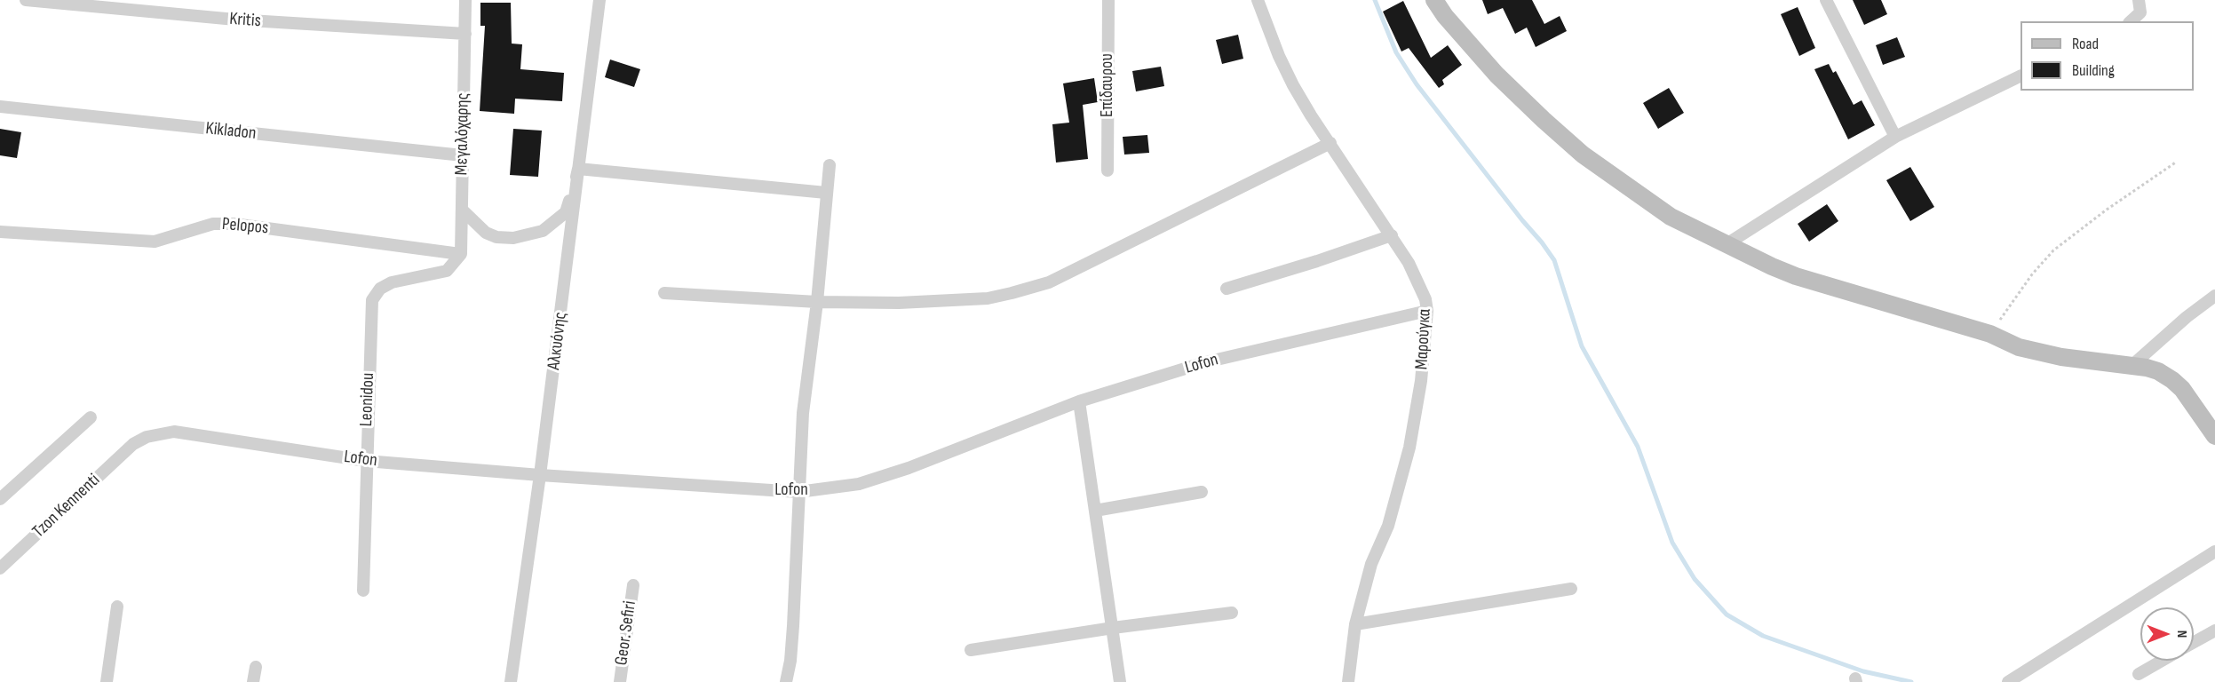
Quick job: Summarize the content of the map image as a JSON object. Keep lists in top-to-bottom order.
{
  "streets": {
    "street": [
      "Kritis",
      "Επίδαυρου",
      "Kikladon",
      "Μεγαλόχαρης",
      "Pelopos",
      "Μαρούγκα",
      "Αλκυόνης",
      "Lofon",
      "Leonidou",
      "Tzon Kennenti",
      "Geor. Sefiri"
    ]
  },
  "crossings": [
    ["Kritis", "Μεγαλόχαρης"],
    ["Kikladon", "Μεγαλόχαρης"],
    ["Μεγαλόχαρης", "Pelopos"],
    ["Μεγαλόχαρης", "Leonidou"],
    ["Pelopos", "Leonidou"],
    ["Μαρούγκα", "Lofon"],
    ["Αλκυόνης", "Lofon"],
    ["Lofon", "Leonidou"],
    ["Lofon", "Tzon Kennenti"]
  ],
  "legend": ["Road", "Building"],
  "north": "right"
}
